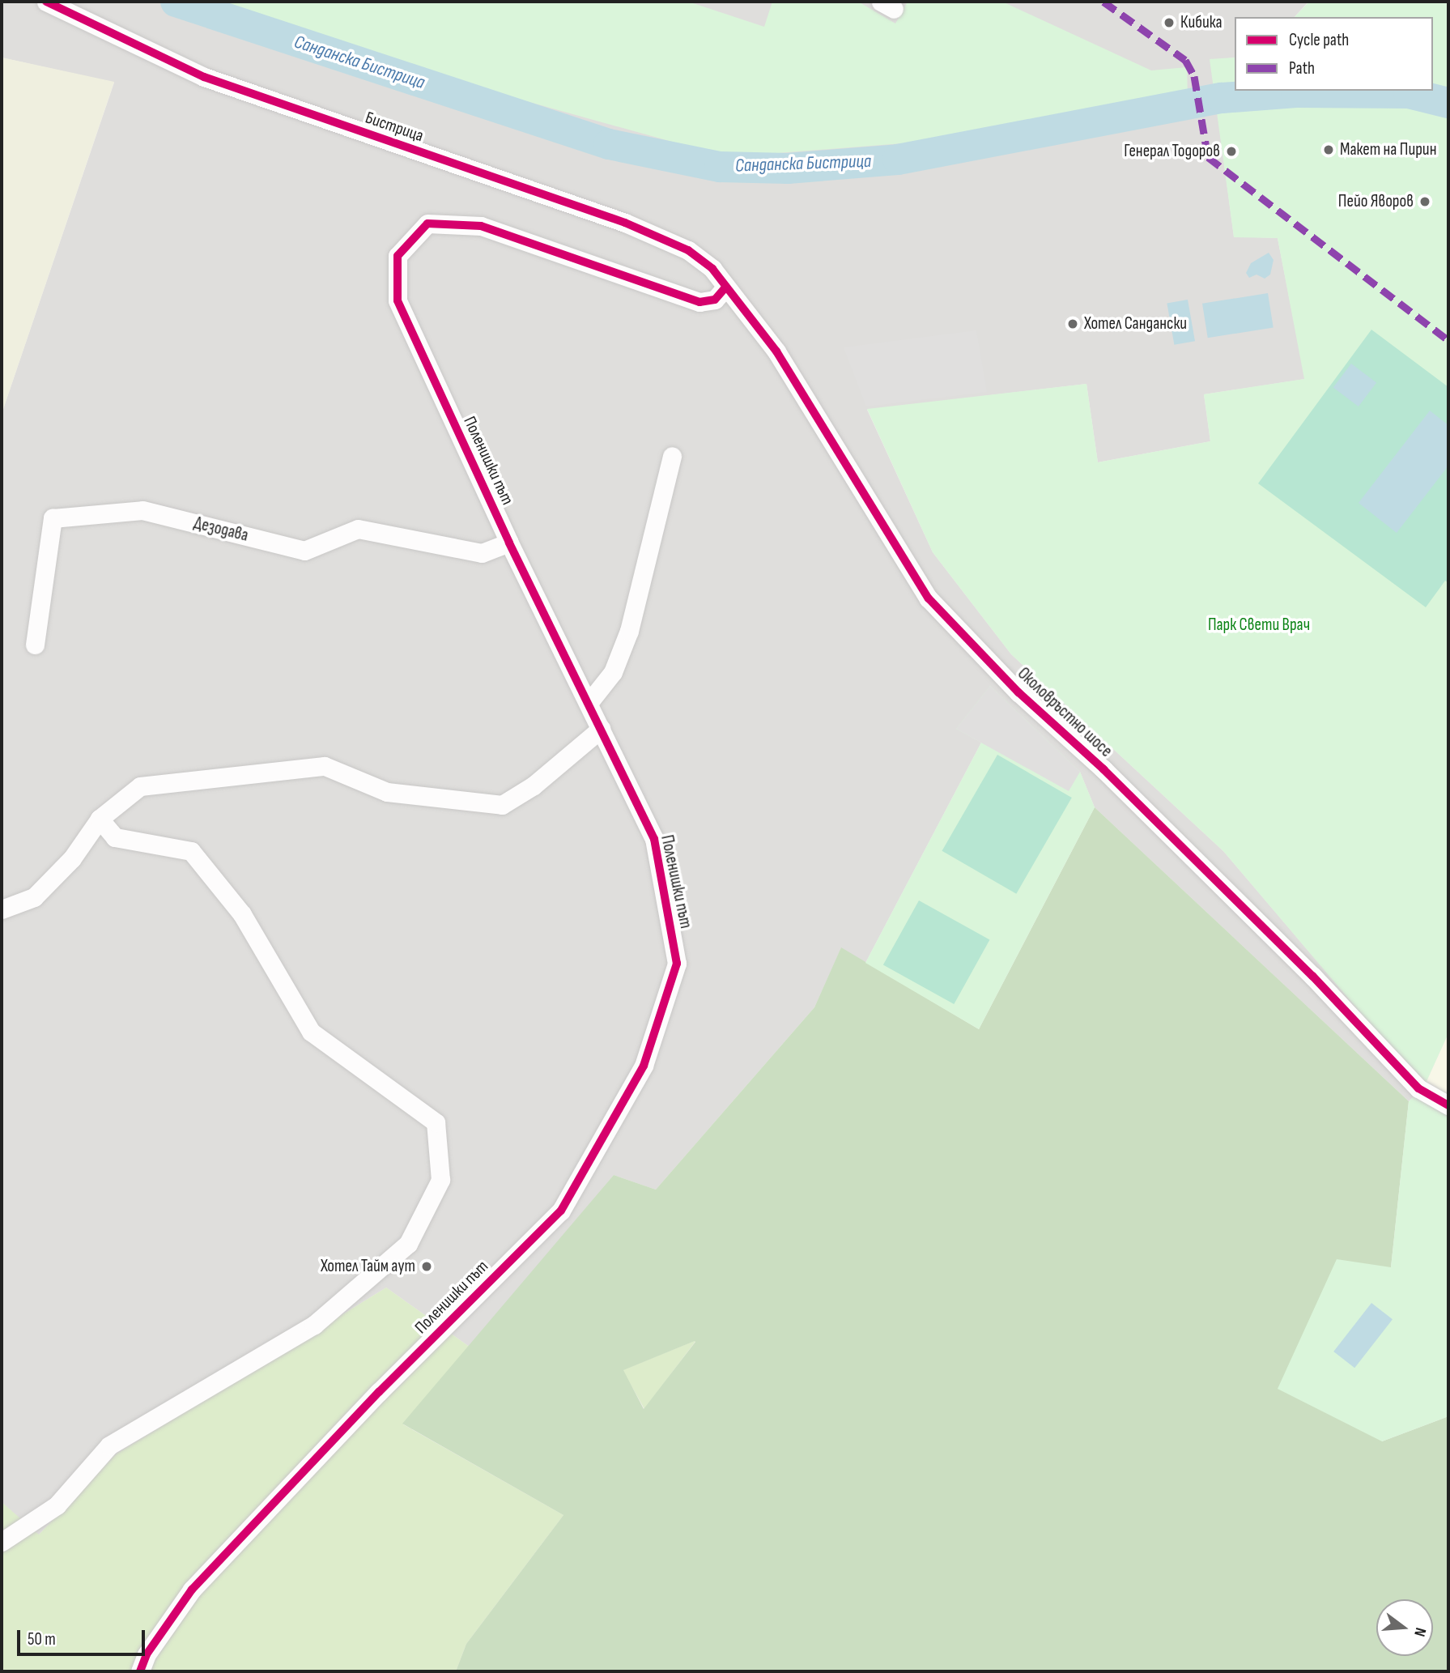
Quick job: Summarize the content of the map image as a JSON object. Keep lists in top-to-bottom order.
{
  "streets": {
    "street": [
      "Бистрица",
      "Поленишки път",
      "Дезодава",
      "Околовръстно шосе"
    ]
  },
  "crossings": [
    ["Бистрица", "Поленишки път"],
    ["Бистрица", "Околовръстно шосе"],
    ["Поленишки път", "Дезодава"],
    ["Поленишки път", "Околовръстно шосе"]
  ],
  "water": ["Санданска Бистрица"],
  "parks": ["Парк Свети Врач"],
  "places": [
    "Кибика",
    "Макет на Пирин",
    "Генерал Тодоров",
    "Пейо Яворов",
    "Хотел Сандански",
    "Хотел Тайм аут"
  ],
  "legend": ["Cycle path", "Path"],
  "scale_bar": "50 m",
  "north": "right"
}
